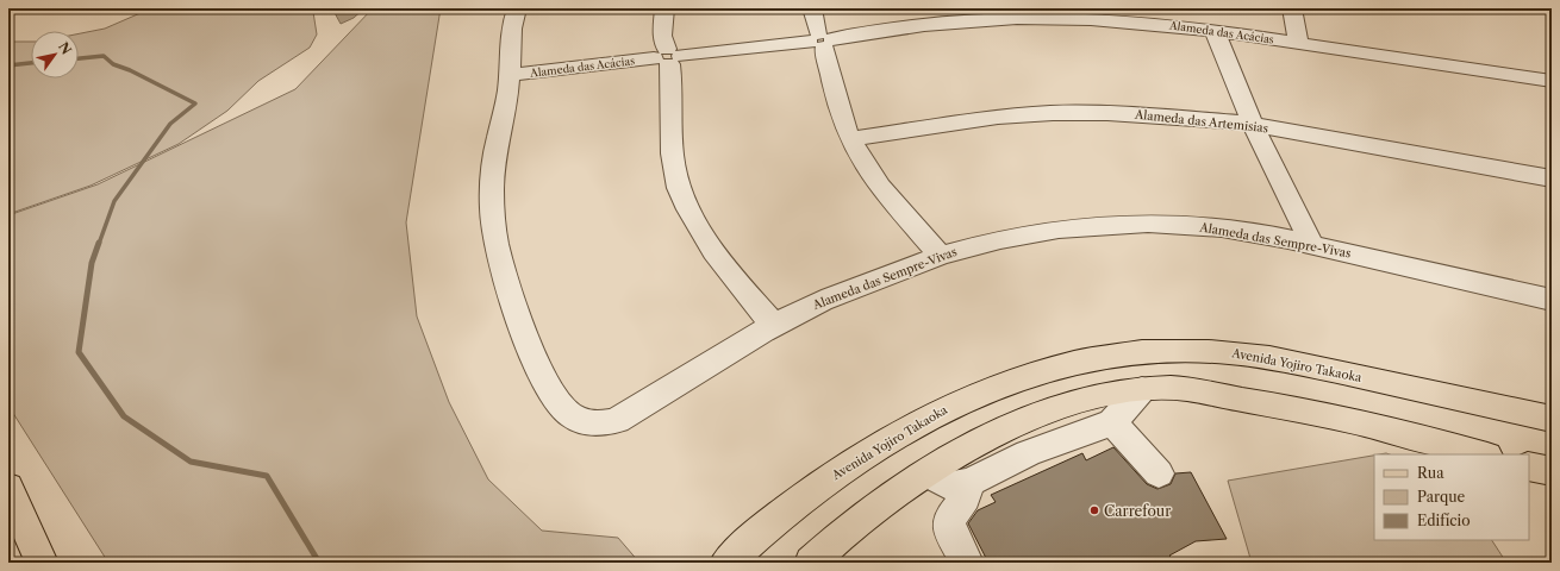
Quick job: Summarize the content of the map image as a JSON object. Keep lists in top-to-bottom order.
{
  "streets": {
    "main road": ["Avenida Yojiro Takaoka"],
    "street": ["Alameda das Acácias", "Alameda das Artemisias", "Alameda das Sempre-Vivas"]
  },
  "crossings": [
    ["Alameda das Acácias", "Alameda das Sempre-Vivas"]
  ],
  "places": ["Carrefour"],
  "legend": ["Rua", "Parque", "Edifício"],
  "north": "top right"
}
